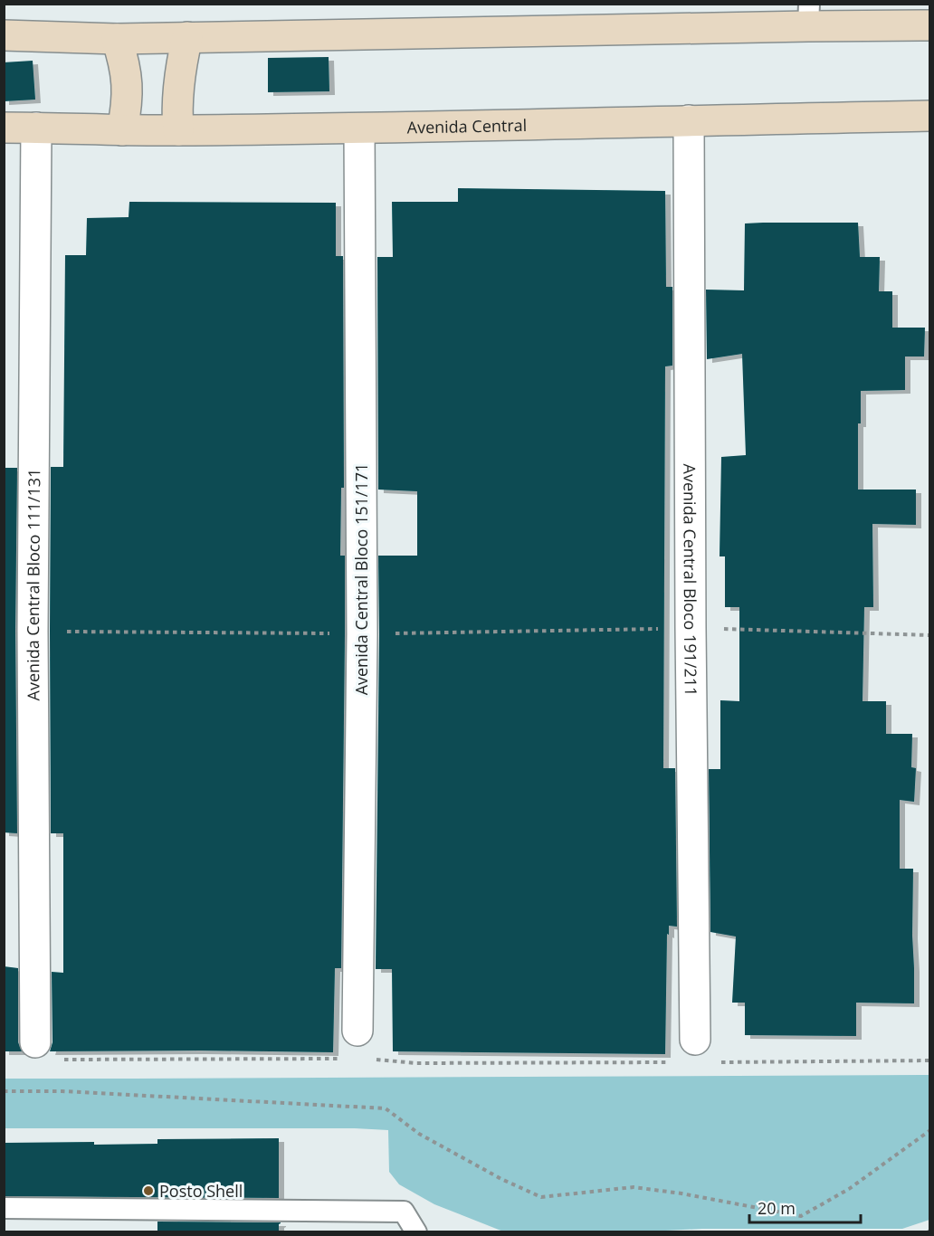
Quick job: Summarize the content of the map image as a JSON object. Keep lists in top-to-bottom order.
{
  "streets": {
    "street": [
      "Avenida Central",
      "Avenida Central Bloco 151/171",
      "Avenida Central Bloco 191/211",
      "Avenida Central Bloco 111/131"
    ]
  },
  "crossings": [
    ["Avenida Central", "Avenida Central Bloco 151/171"],
    ["Avenida Central", "Avenida Central Bloco 191/211"],
    ["Avenida Central", "Avenida Central Bloco 111/131"]
  ],
  "places": ["Posto Shell"],
  "scale_bar": "20 m"
}
